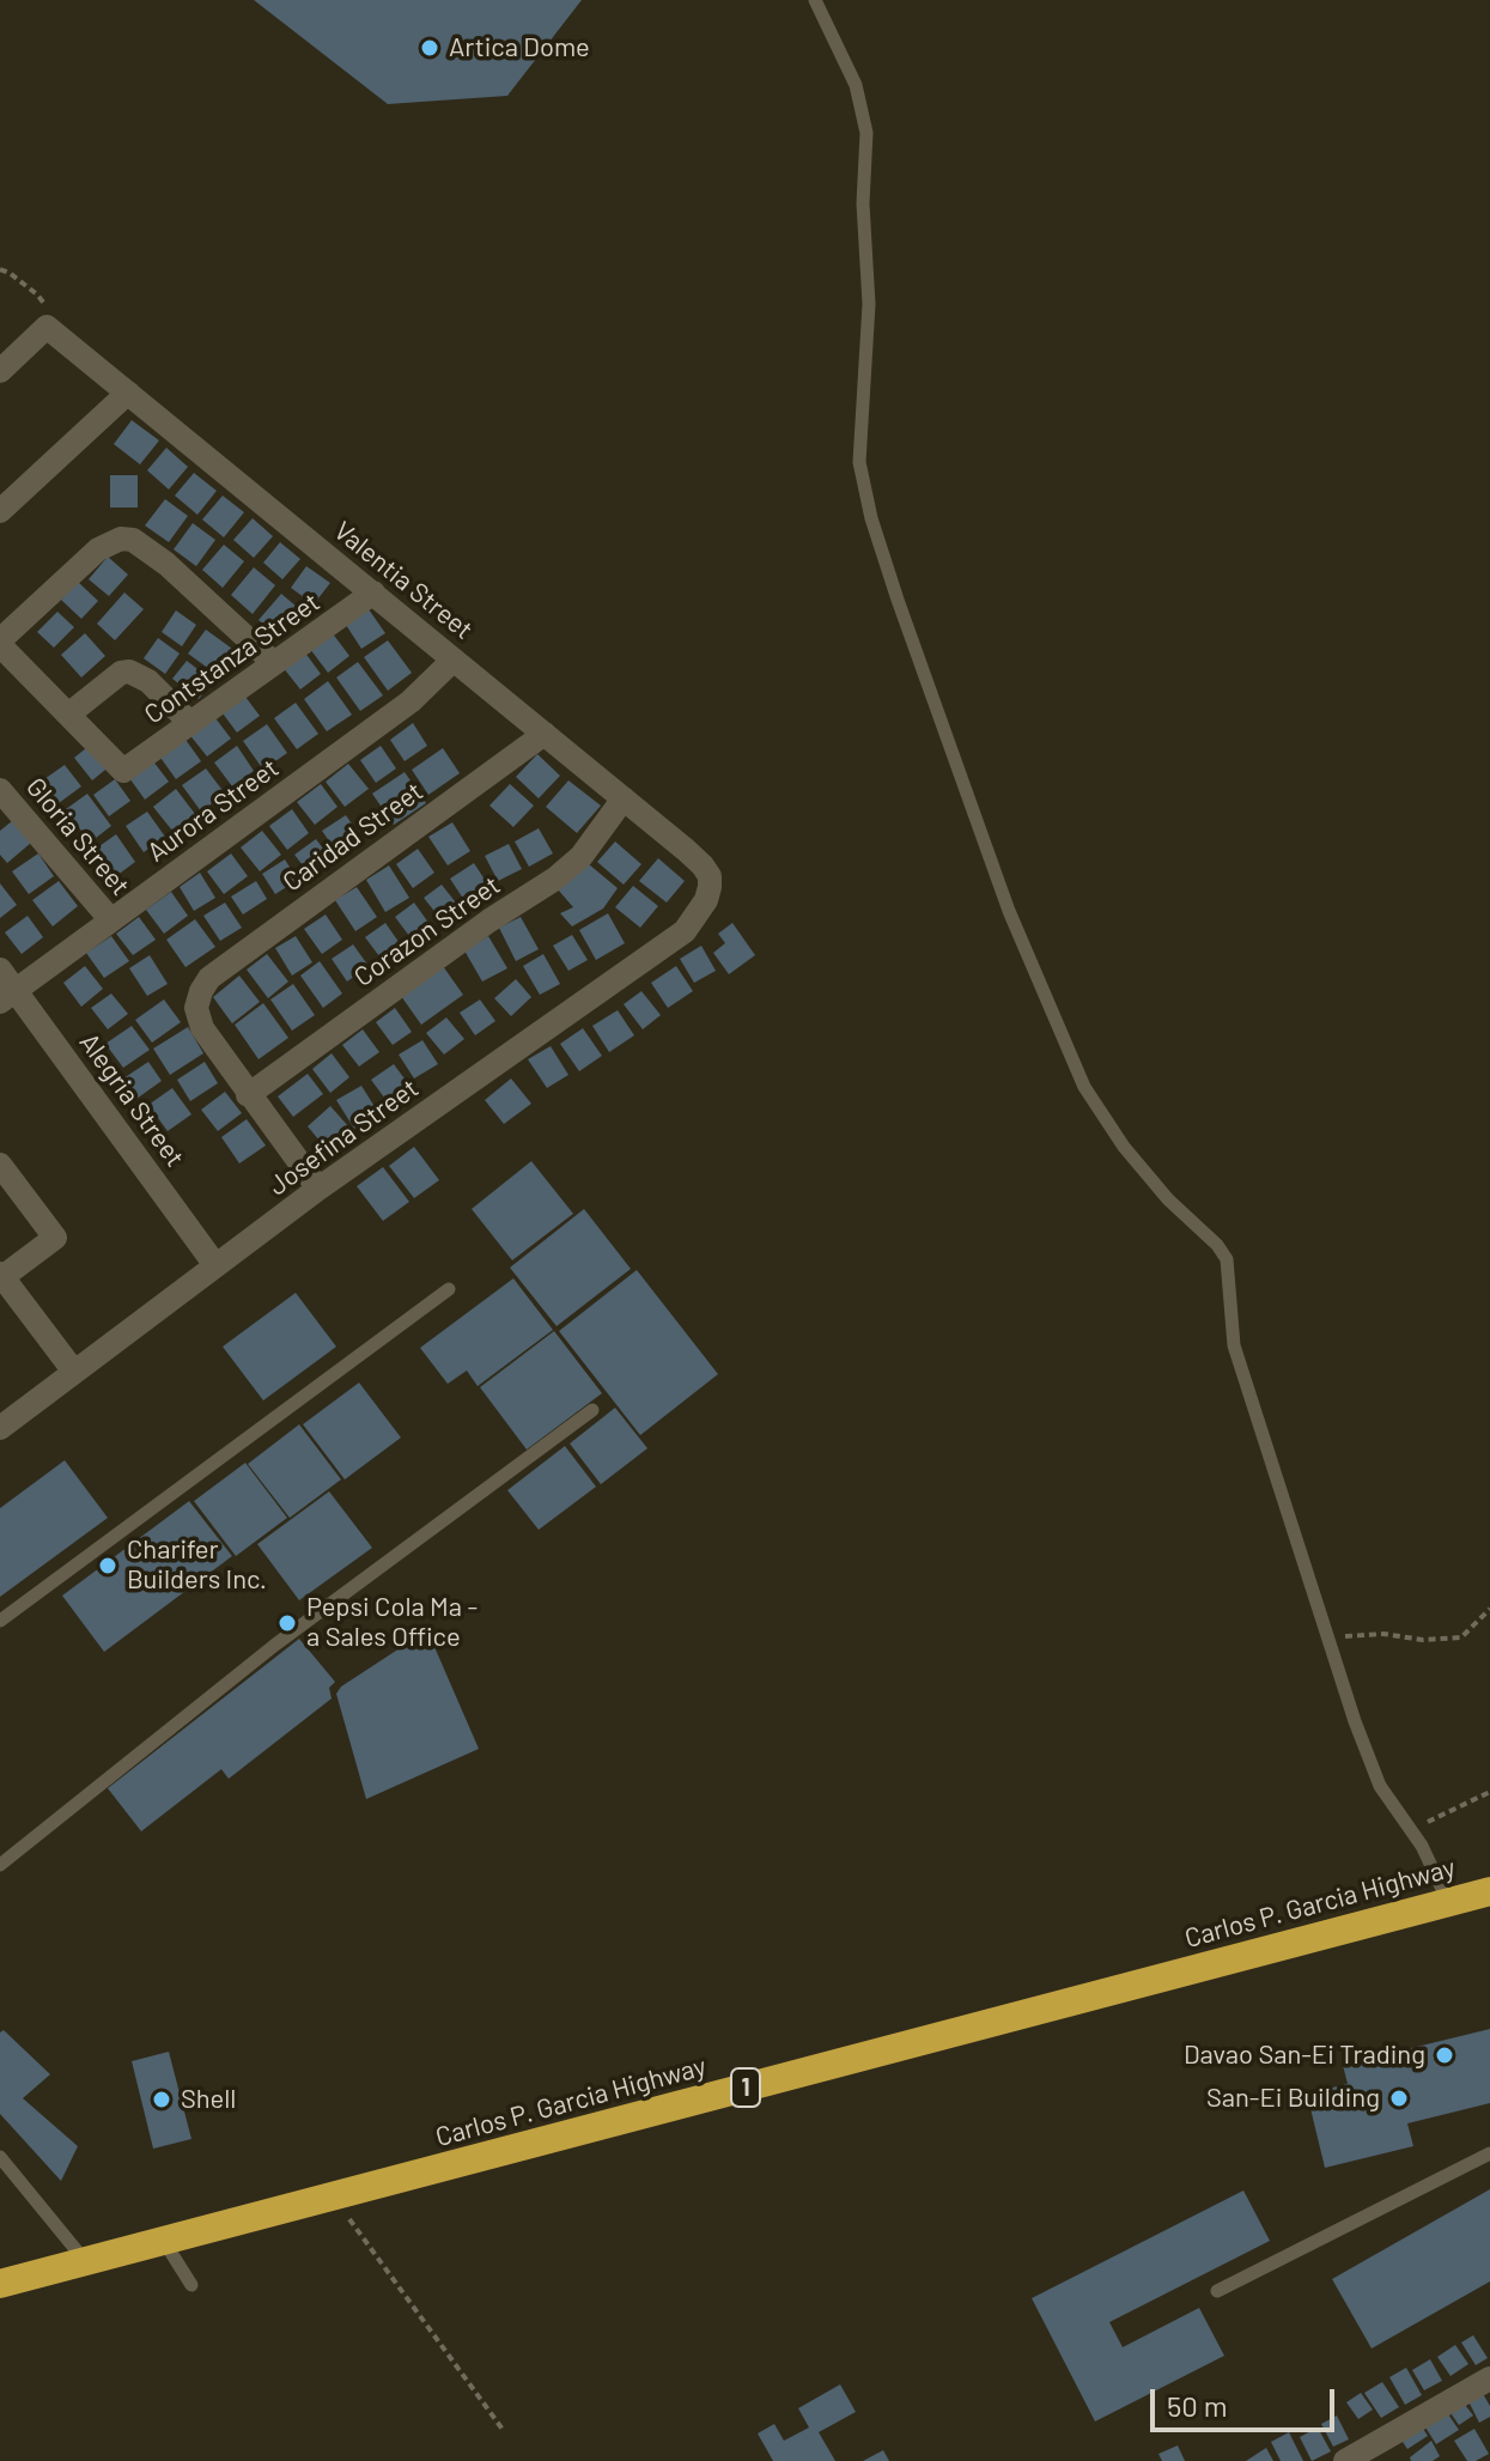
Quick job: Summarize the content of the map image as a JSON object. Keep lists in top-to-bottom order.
{
  "streets": {
    "highway": ["Carlos P. Garcia Highway", "1"],
    "street": [
      "Valentia Street",
      "Contstanza Street",
      "Aurora Street",
      "Gloria Street",
      "Caridad Street",
      "Corazon Street",
      "Alegria Street",
      "Josefina Street"
    ]
  },
  "crossings": [
    ["Valentia Street", "Contstanza Street"],
    ["Valentia Street", "Aurora Street"],
    ["Valentia Street", "Caridad Street"],
    ["Valentia Street", "Corazon Street"],
    ["Valentia Street", "Josefina Street"],
    ["Aurora Street", "Gloria Street"],
    ["Aurora Street", "Alegria Street"],
    ["Caridad Street", "Corazon Street"],
    ["Alegria Street", "Josefina Street"]
  ],
  "places": [
    "Artica Dome",
    "Charifer Builders Inc.",
    "Pepsi Cola Ma - a Sales Office",
    "Davao San-Ei Trading",
    "San-Ei Building",
    "Shell"
  ],
  "scale_bar": "50 m"
}
